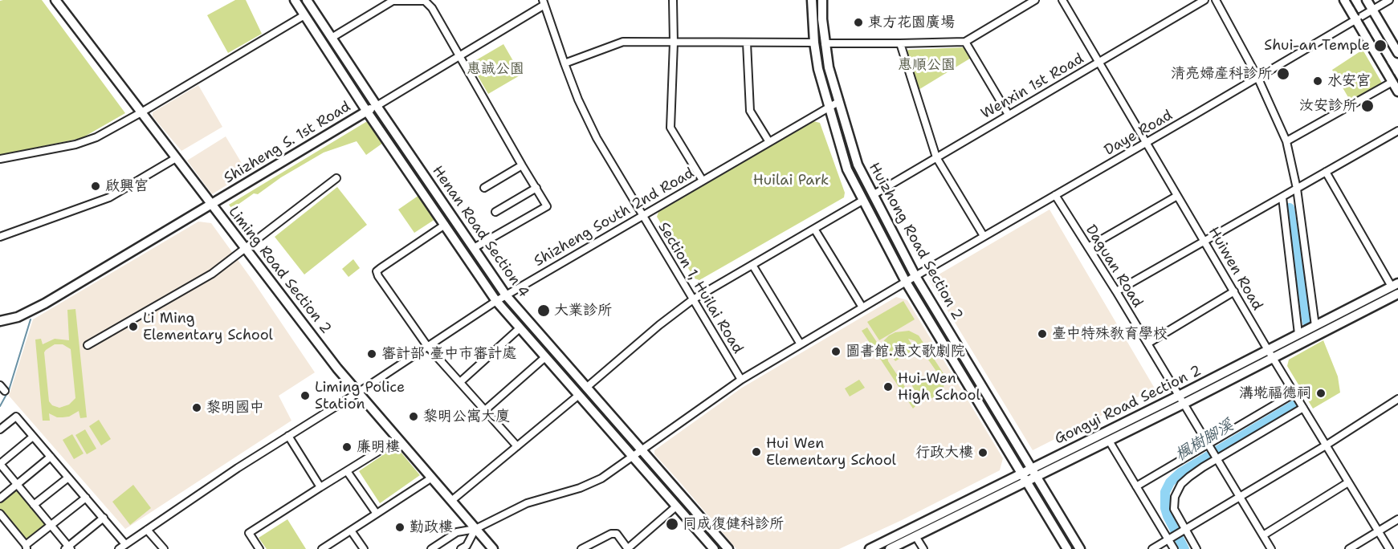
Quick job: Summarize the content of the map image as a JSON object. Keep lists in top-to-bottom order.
{
  "streets": {
    "street": [
      "Wenxin 1st Road",
      "Daye Road",
      "Shizheng S. 1st Road",
      "Shizheng South 2nd Road",
      "Henan Road Section 4",
      "Huizhong Road Section 2",
      "Daguan Road",
      "Huiwen Road",
      "Liming Road Section 2",
      "Section 1, Huilai Road",
      "Gongyi Road Section 2"
    ]
  },
  "crossings": [
    ["Wenxin 1st Road", "Huizhong Road Section 2"],
    ["Wenxin 1st Road", "Huiwen Road"],
    ["Daye Road", "Henan Road Section 4"],
    ["Daye Road", "Huizhong Road Section 2"],
    ["Daye Road", "Daguan Road"],
    ["Daye Road", "Huiwen Road"],
    ["Daye Road", "Section 1, Huilai Road"],
    ["Shizheng S. 1st Road", "Henan Road Section 4"],
    ["Shizheng S. 1st Road", "Liming Road Section 2"],
    ["Shizheng S. 1st Road", "Section 1, Huilai Road"],
    ["Shizheng South 2nd Road", "Henan Road Section 4"],
    ["Shizheng South 2nd Road", "Huizhong Road Section 2"],
    ["Shizheng South 2nd Road", "Liming Road Section 2"],
    ["Shizheng South 2nd Road", "Section 1, Huilai Road"],
    ["Huizhong Road Section 2", "Gongyi Road Section 2"],
    ["Daguan Road", "Gongyi Road Section 2"],
    ["Huiwen Road", "Gongyi Road Section 2"]
  ],
  "water": ["楓樹腳溪"],
  "parks": ["惠順公園", "惠誠公園", "Huilai Park"],
  "places": [
    "東方花園廣場",
    "Shui-an Temple",
    "清亮婦產科診所",
    "水安宮",
    "汝安診所",
    "啟興宮",
    "大業診所",
    "Li Ming Elementary School",
    "臺中特殊教育學校",
    "圖書館.惠文歌劇院",
    "審計部 臺中市審計處",
    "Hui-Wen High School",
    "溝墘福德祠",
    "Liming Police Station",
    "黎明國中",
    "黎明公寓大廈",
    "廉明樓",
    "Hui Wen Elementary School",
    "行政大樓",
    "同成復健科診所",
    "勤政樓"
  ]
}
